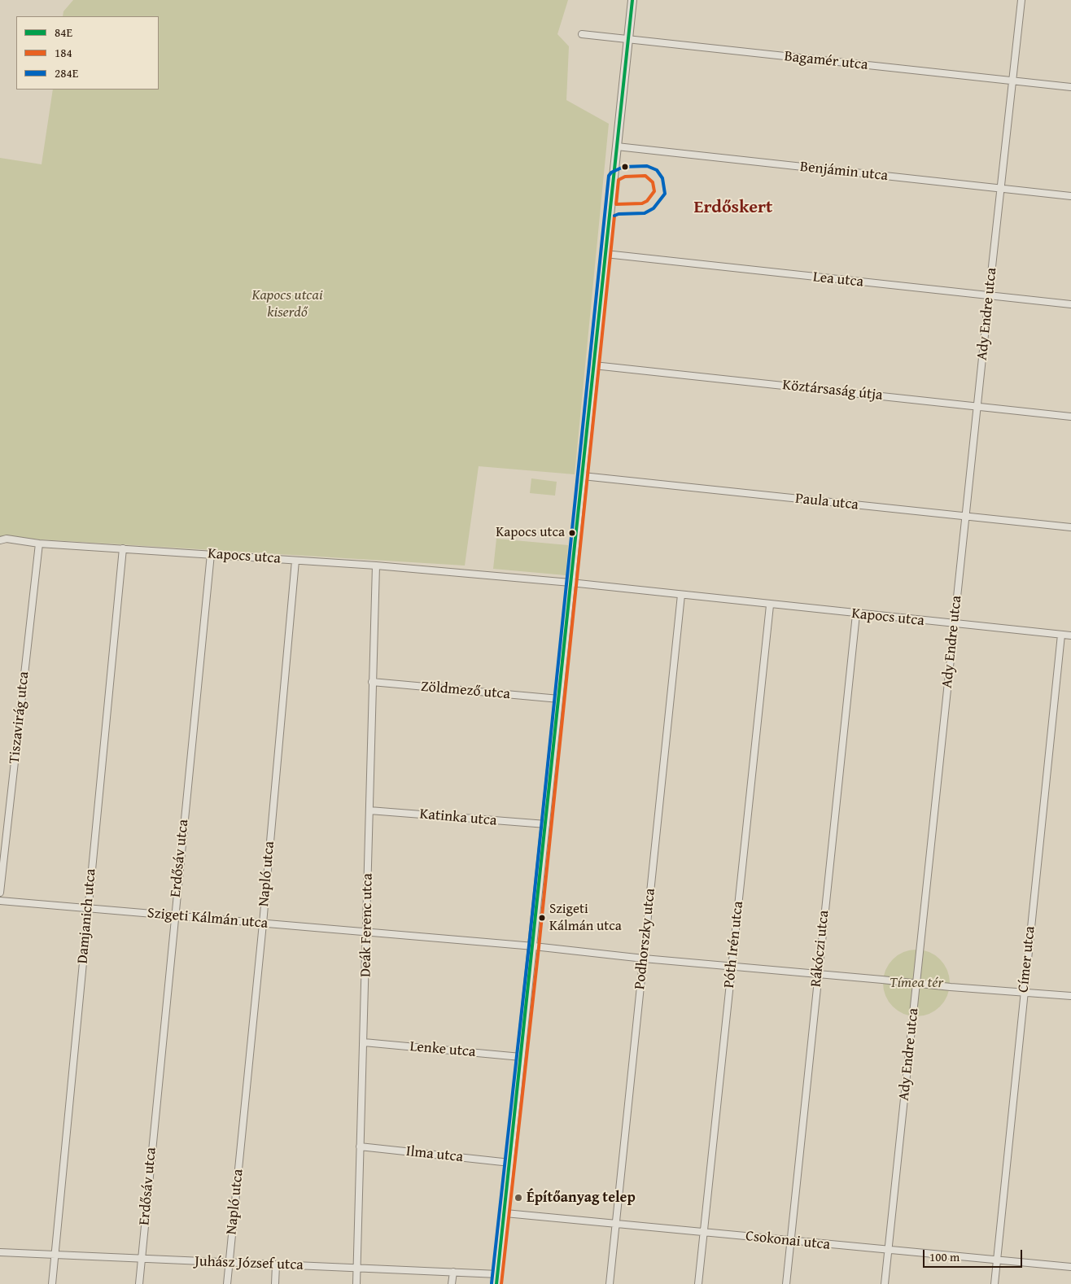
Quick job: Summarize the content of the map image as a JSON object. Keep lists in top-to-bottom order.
{
  "streets": {
    "street": [
      "Bagamér utca",
      "Benjámin utca",
      "Lea utca",
      "Ady Endre utca",
      "Köztársaság útja",
      "Paula utca",
      "Kapocs utca",
      "Zöldmező utca",
      "Tiszavirág utca",
      "Katinka utca",
      "Erdősáv utca",
      "Napló utca",
      "Damjanich utca",
      "Szigeti Kálmán utca",
      "Deák Ferenc utca",
      "Podhorszky utca",
      "Póth Irén utca",
      "Rákóczi utca",
      "Címer utca",
      "Lenke utca",
      "Ilma utca",
      "Csokonai utca",
      "Juhász József utca"
    ]
  },
  "crossings": [
    ["Bagamér utca", "Ady Endre utca"],
    ["Benjámin utca", "Ady Endre utca"],
    ["Lea utca", "Ady Endre utca"],
    ["Ady Endre utca", "Köztársaság útja"],
    ["Ady Endre utca", "Paula utca"],
    ["Ady Endre utca", "Kapocs utca"],
    ["Ady Endre utca", "Szigeti Kálmán utca"],
    ["Ady Endre utca", "Csokonai utca"],
    ["Kapocs utca", "Tiszavirág utca"],
    ["Kapocs utca", "Erdősáv utca"],
    ["Kapocs utca", "Napló utca"],
    ["Kapocs utca", "Damjanich utca"],
    ["Kapocs utca", "Deák Ferenc utca"],
    ["Kapocs utca", "Podhorszky utca"],
    ["Kapocs utca", "Póth Irén utca"],
    ["Kapocs utca", "Rákóczi utca"],
    ["Kapocs utca", "Címer utca"],
    ["Zöldmező utca", "Deák Ferenc utca"],
    ["Katinka utca", "Deák Ferenc utca"],
    ["Erdősáv utca", "Szigeti Kálmán utca"],
    ["Erdősáv utca", "Juhász József utca"],
    ["Napló utca", "Szigeti Kálmán utca"],
    ["Napló utca", "Juhász József utca"],
    ["Damjanich utca", "Szigeti Kálmán utca"],
    ["Damjanich utca", "Juhász József utca"],
    ["Szigeti Kálmán utca", "Deák Ferenc utca"],
    ["Szigeti Kálmán utca", "Podhorszky utca"],
    ["Szigeti Kálmán utca", "Póth Irén utca"],
    ["Szigeti Kálmán utca", "Rákóczi utca"],
    ["Szigeti Kálmán utca", "Címer utca"],
    ["Deák Ferenc utca", "Lenke utca"],
    ["Deák Ferenc utca", "Ilma utca"],
    ["Deák Ferenc utca", "Juhász József utca"],
    ["Podhorszky utca", "Csokonai utca"],
    ["Póth Irén utca", "Csokonai utca"],
    ["Rákóczi utca", "Csokonai utca"],
    ["Címer utca", "Csokonai utca"]
  ],
  "districts": ["Erdőskert"],
  "parks": ["Kapocs utcai kiserdő", "Tímea tér"],
  "places": ["Kapocs utca", "Szigeti Kálmán utca", "Építőanyag telep"],
  "lines": ["transit line 84E", "transit line 284E", "transit line 184"],
  "legend": ["84E", "184", "284E"],
  "scale_bar": "100 m"
}
